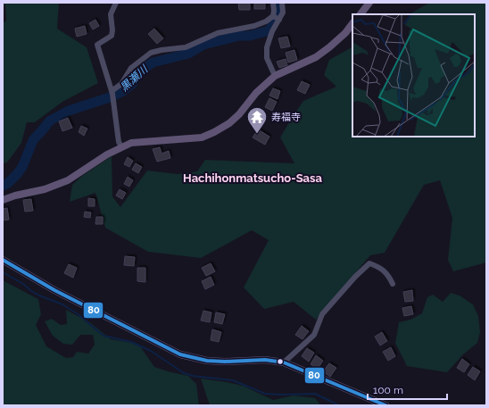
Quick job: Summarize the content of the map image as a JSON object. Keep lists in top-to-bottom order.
{
  "districts": ["Hachihonmatsucho-Sasa"],
  "water": ["黒瀬川"],
  "places": {
    "temple": ["寿福寺"]
  },
  "lines": ["transit line 80"],
  "scale_bar": "100 m"
}
